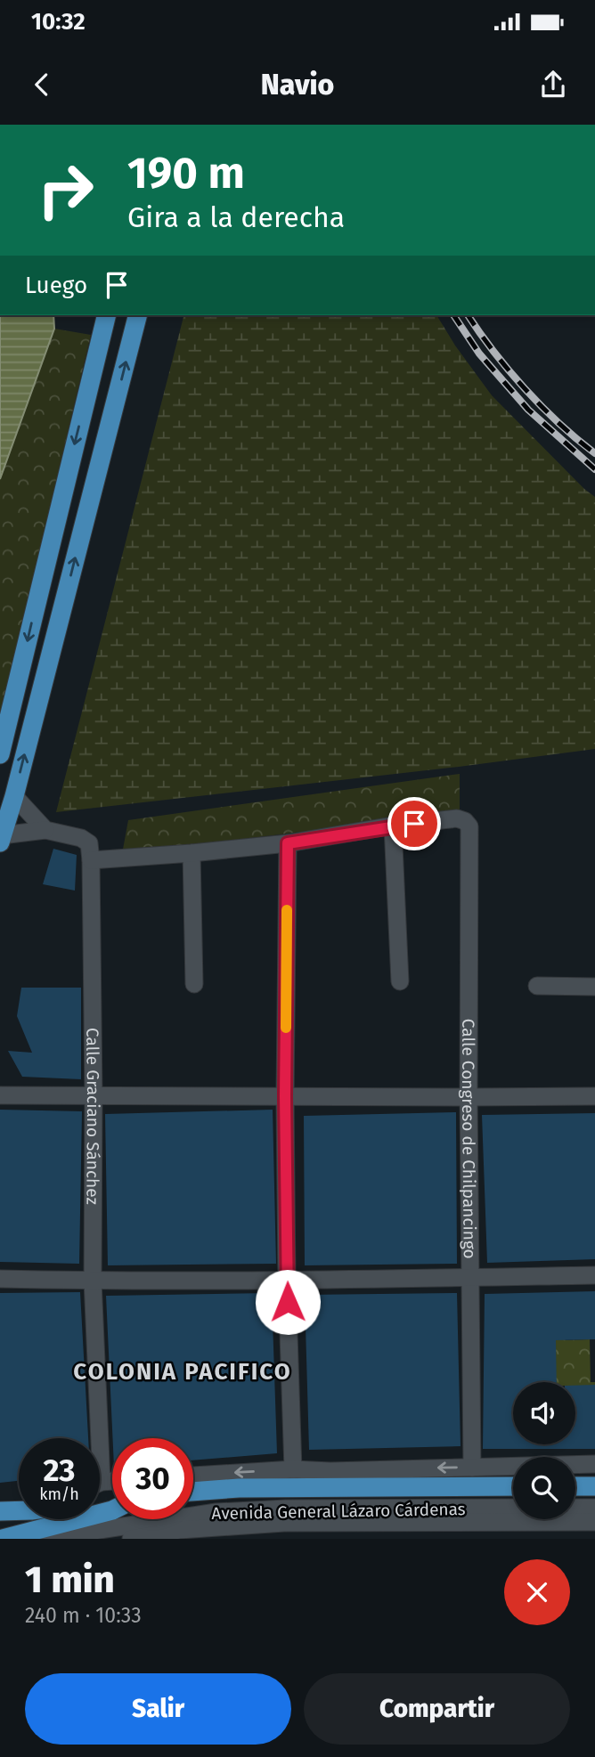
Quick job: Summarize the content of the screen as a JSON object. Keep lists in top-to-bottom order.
{
  "streets": {
    "main road": ["Avenida General Lázaro Cárdenas"],
    "street": ["Calle Graciano Sánchez", "Calle Congreso de Chilpancingo"]
  },
  "districts": ["COLONIA PACIFICO"],
  "page": {
    "status": "10:32",
    "header": "Navio",
    "turn": ["190 m", "Gira a la derecha"],
    "then": "Luego",
    "speed": "23 km/h",
    "limit": "30",
    "heading": ["1 min", "240 m · 10:33"],
    "buttons": ["Salir", "Compartir"]
  }
}
